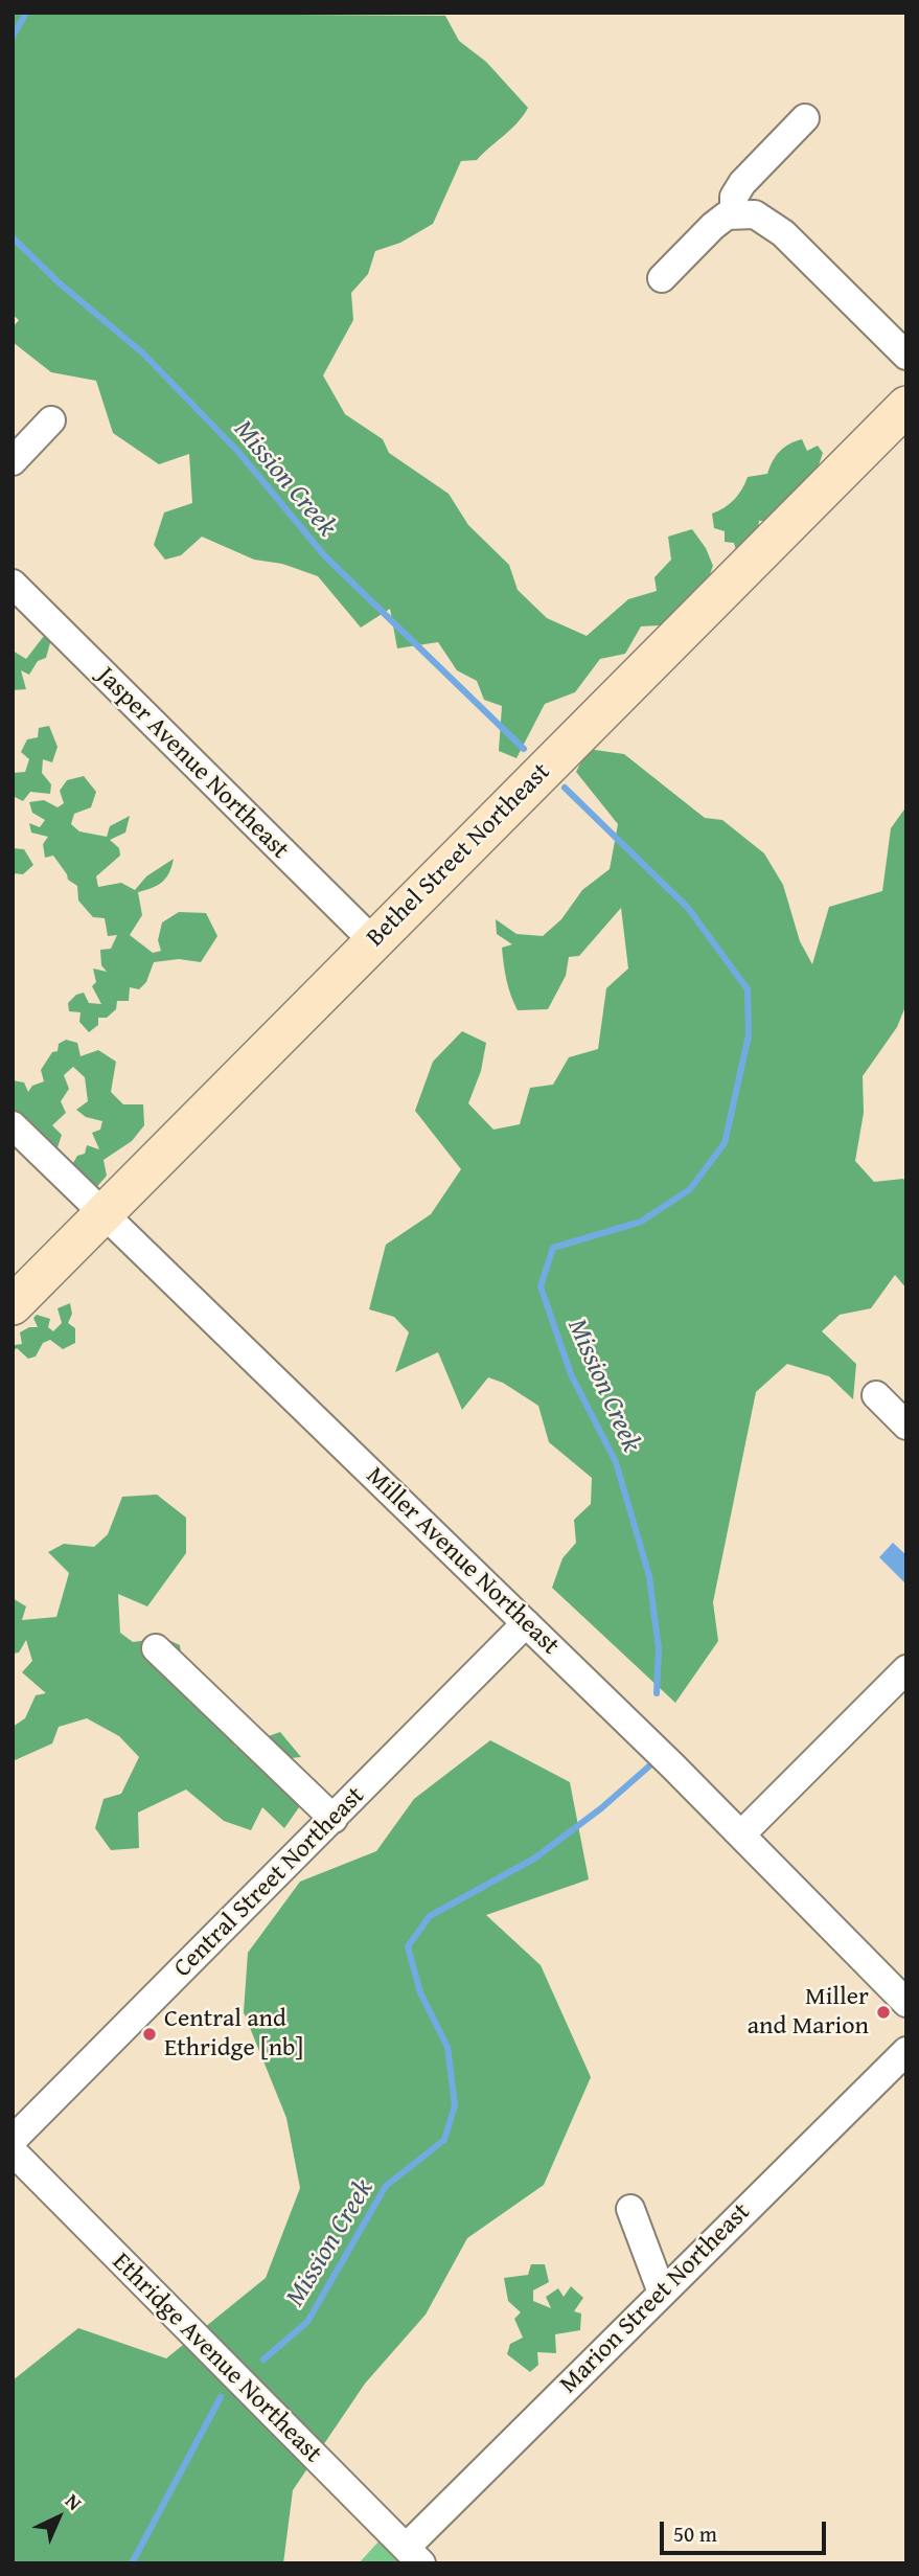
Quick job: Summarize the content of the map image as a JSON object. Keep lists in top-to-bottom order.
{
  "streets": {
    "street": [
      "Jasper Avenue Northeast",
      "Bethel Street Northeast",
      "Miller Avenue Northeast",
      "Central Street Northeast",
      "Marion Street Northeast",
      "Ethridge Avenue Northeast"
    ]
  },
  "crossings": [
    ["Jasper Avenue Northeast", "Bethel Street Northeast"],
    ["Bethel Street Northeast", "Miller Avenue Northeast"],
    ["Miller Avenue Northeast", "Central Street Northeast"],
    ["Marion Street Northeast", "Ethridge Avenue Northeast"]
  ],
  "water": ["Mission Creek"],
  "places": ["Miller and Marion", "Central and Ethridge [nb]"],
  "scale_bar": "50 m",
  "north": "top right"
}
